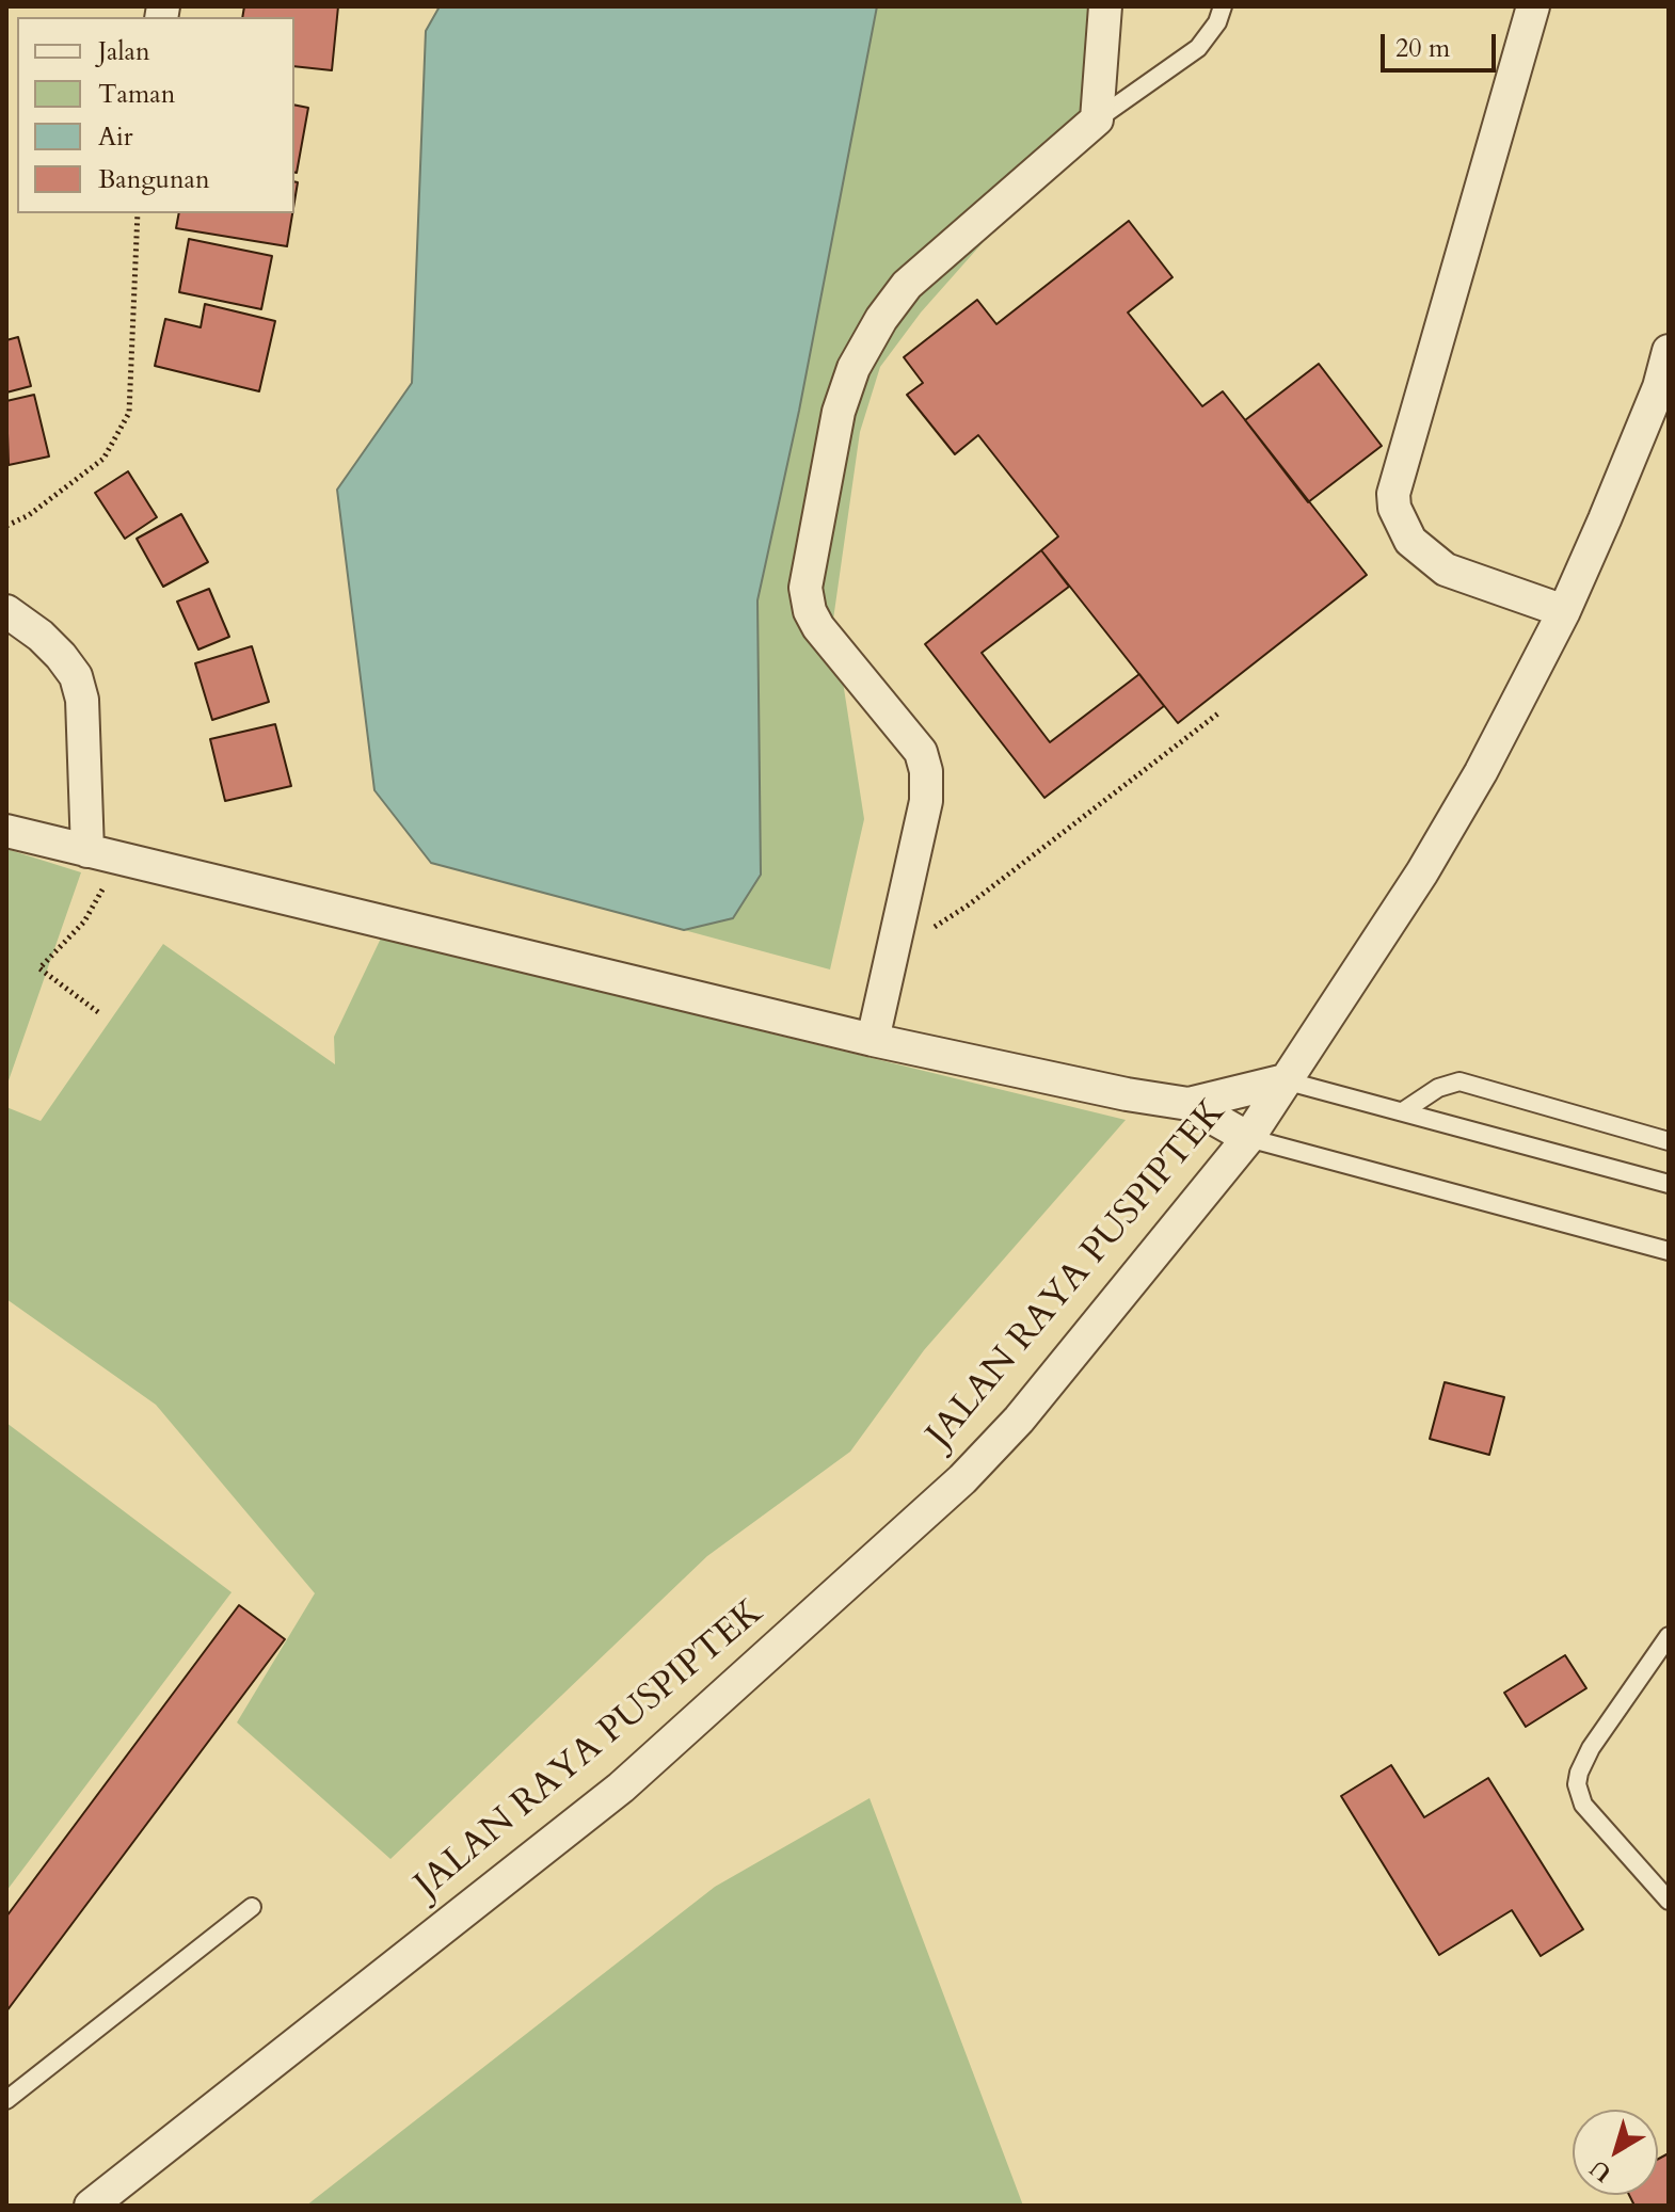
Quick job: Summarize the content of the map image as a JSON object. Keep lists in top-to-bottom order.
{
  "streets": {
    "street": ["JALAN RAYA PUSPIPTEK"]
  },
  "legend": [
    "Jalan",
    "Taman",
    "Air",
    "Bangunan"
  ],
  "scale_bar": "20 m",
  "north": "bottom left"
}
